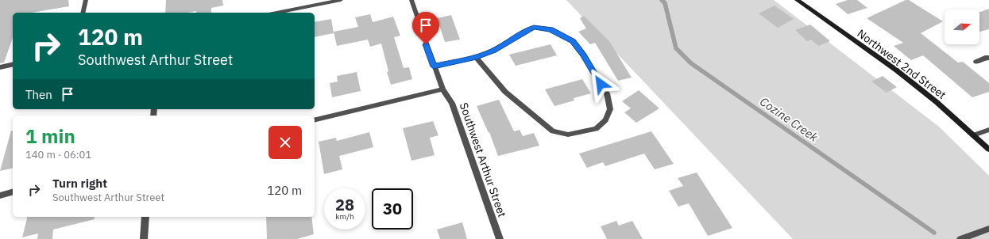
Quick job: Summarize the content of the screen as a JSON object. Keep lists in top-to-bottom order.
{
  "streets": {
    "main road": ["Northwest 2nd Street"],
    "street": ["Southwest Arthur Street"]
  },
  "water": ["Cozine Creek"],
  "north": "right",
  "page": {
    "turn": ["120 m", "Southwest Arthur Street"],
    "then": "Then",
    "heading": ["1 min", "140 m · 06:01"],
    "list": [
      {
        "name": "Turn right",
        "note": "Southwest Arthur Street",
        "value": "120 m"
      }
    ],
    "speed": "28 km/h",
    "limit": "30"
  }
}
